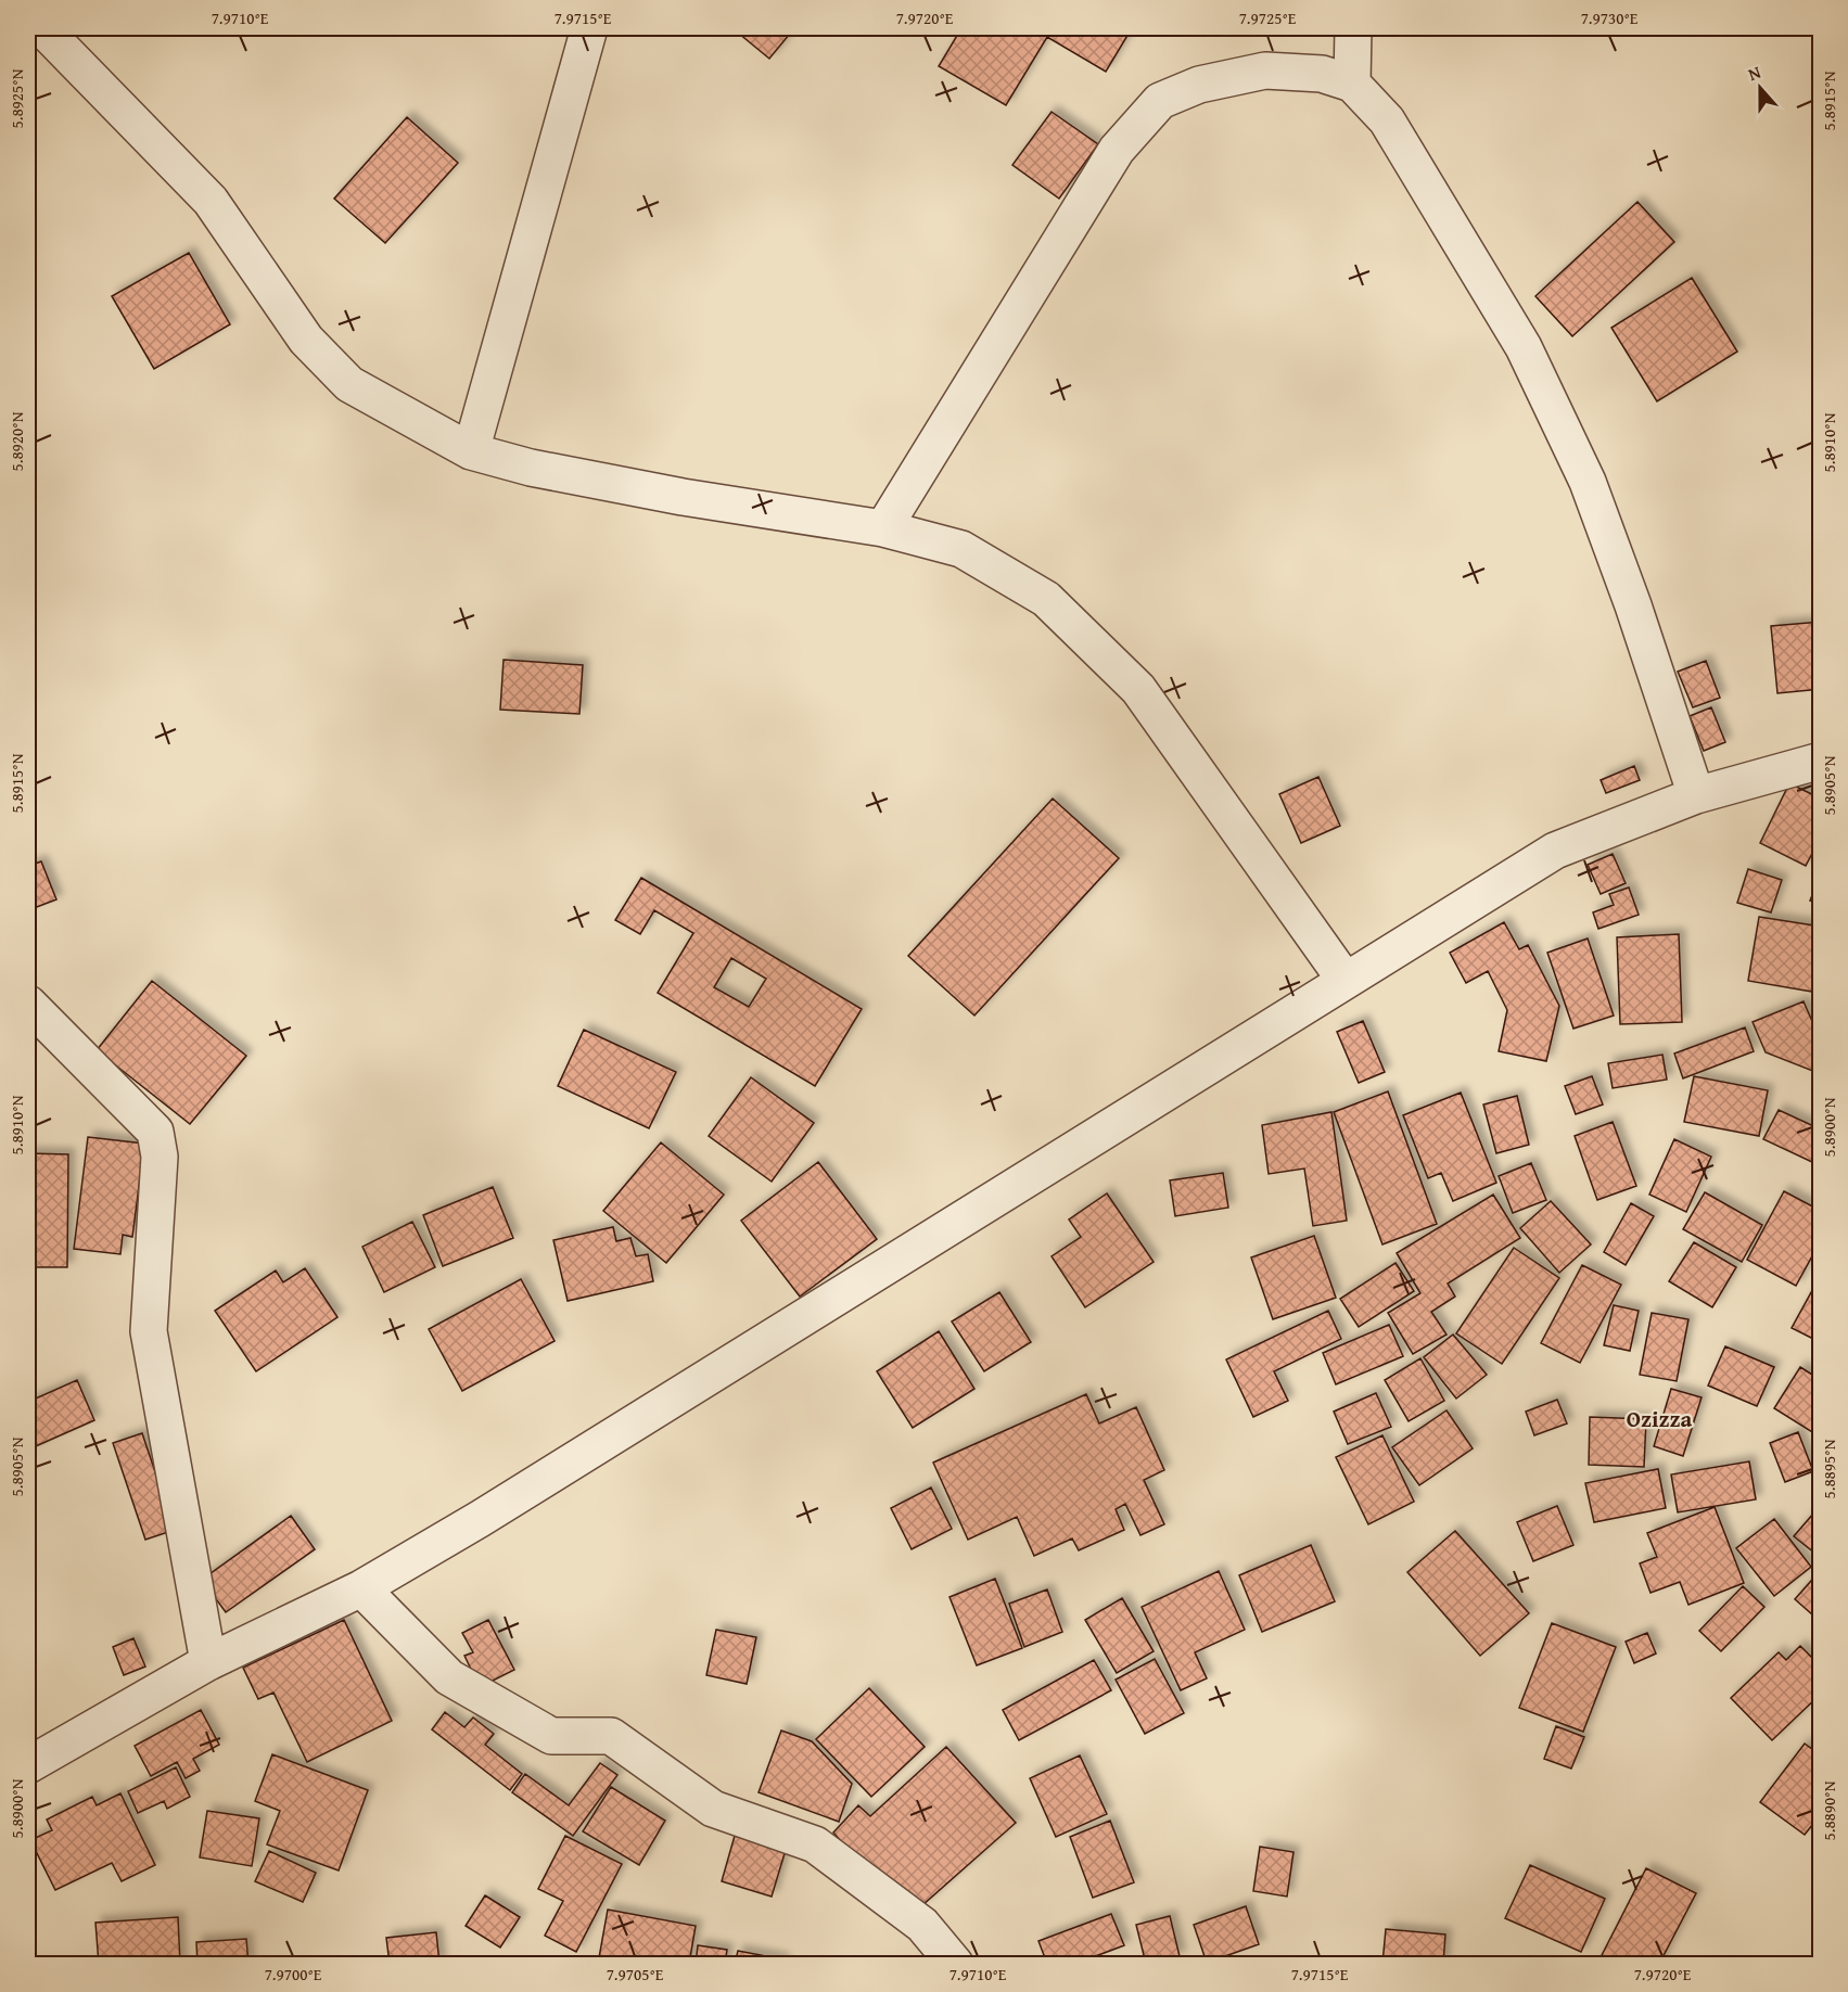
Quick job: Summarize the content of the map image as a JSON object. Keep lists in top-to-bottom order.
{
  "districts": ["Ozizza"],
  "north": "top",
  "coordinates": [
    "7.9710°E",
    "7.9715°E",
    "7.9720°E",
    "7.9725°E",
    "7.9730°E",
    "5.8925°N",
    "5.8915°N",
    "5.8920°N",
    "5.8910°N",
    "5.8905°N",
    "5.8900°N",
    "5.8895°N",
    "5.8890°N",
    "7.9700°E",
    "7.9705°E"
  ]
}
